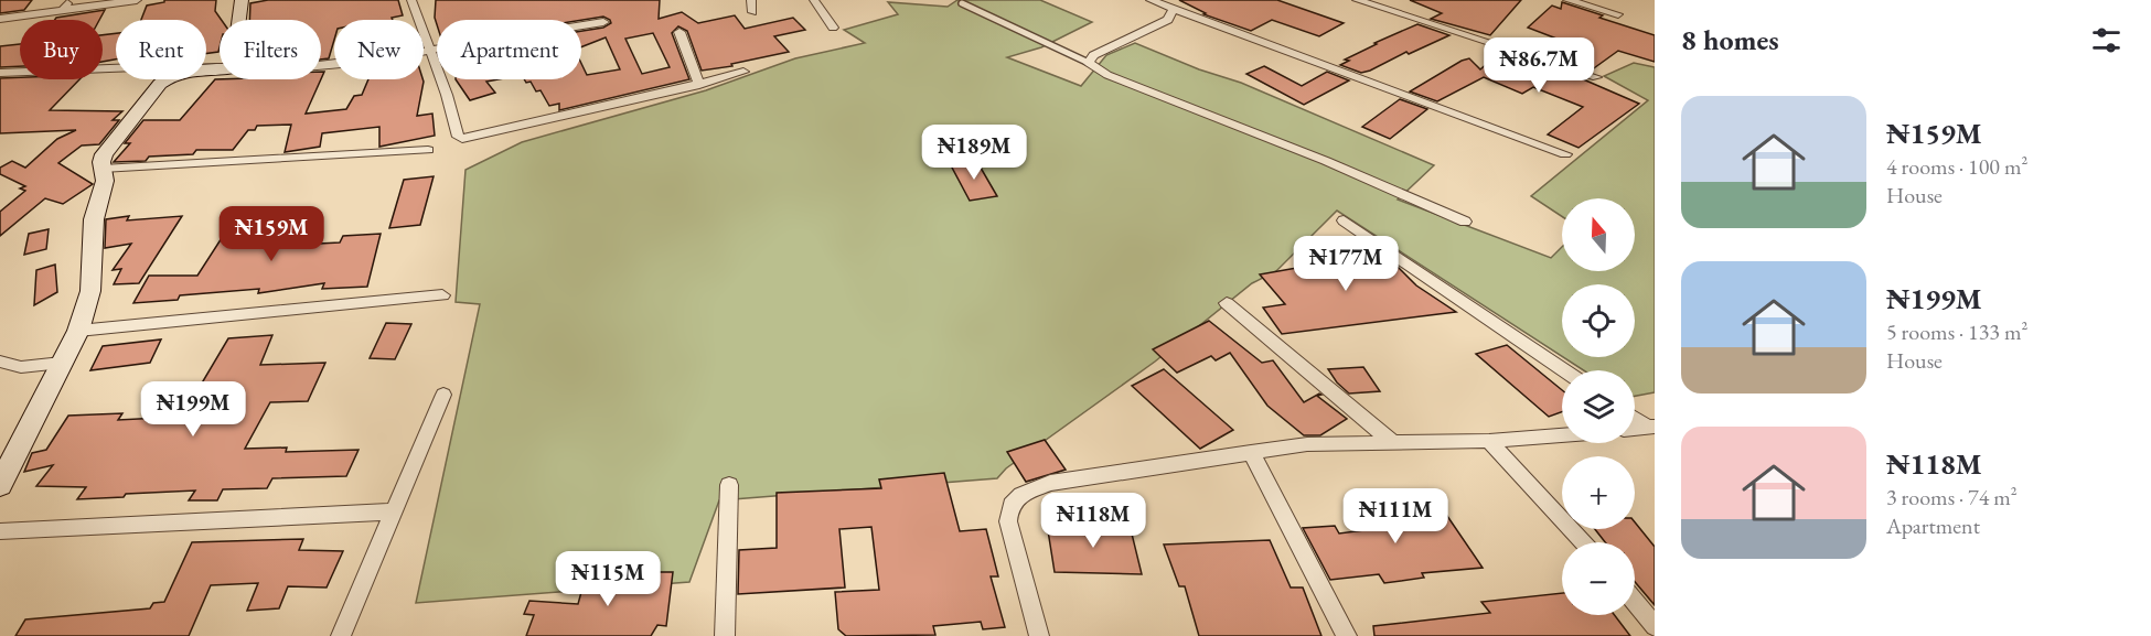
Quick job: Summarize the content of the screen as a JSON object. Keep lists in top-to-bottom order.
{
  "north": "top",
  "page": {
    "heading": "8 homes",
    "chip": [
      "Buy",
      "Rent",
      "Filters",
      "New",
      "Apartment"
    ],
    "price": [
      "₦86.7M",
      "₦189M",
      "₦159M",
      "₦177M",
      "₦199M",
      "₦111M",
      "₦118M",
      "₦115M"
    ],
    "list": [
      {
        "name": "₦159M",
        "note": "4 rooms · 100 m² · House"
      },
      {
        "name": "₦199M",
        "note": "5 rooms · 133 m² · House"
      },
      {
        "name": "₦118M",
        "note": "3 rooms · 74 m² · Apartment"
      }
    ],
    "map_buttons": ["+", "−"]
  }
}
